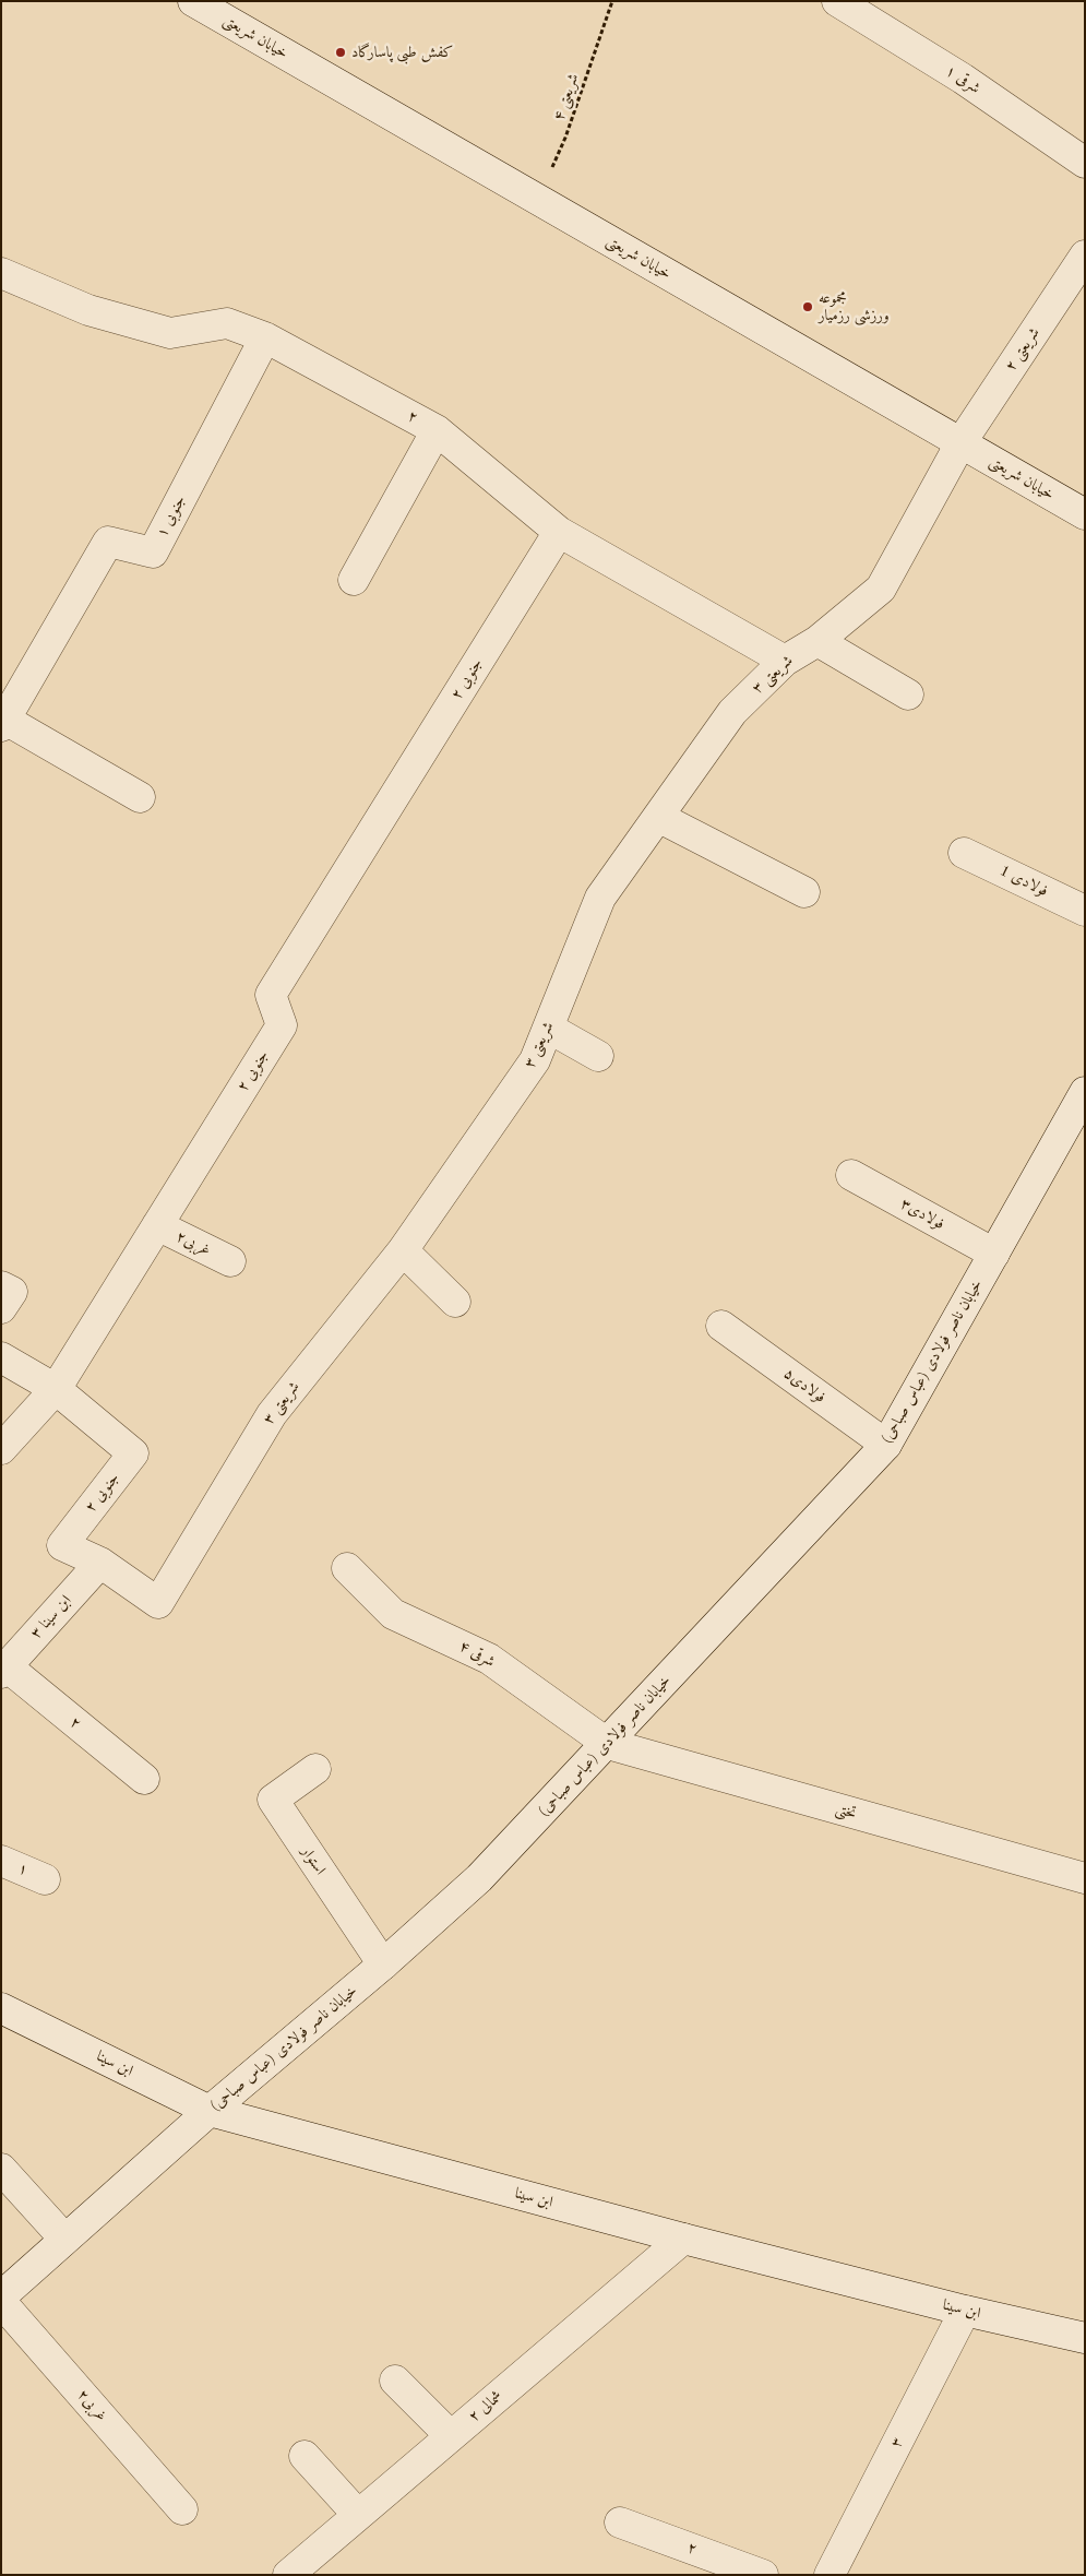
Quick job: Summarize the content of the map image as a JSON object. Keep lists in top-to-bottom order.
{
  "streets": {
    "street": [
      "خیابان شریعتی",
      "۱ شرقی",
      "شریعتی ۲",
      "۲",
      "۱ جنوبی",
      "شریعتی ۳",
      "۲ جنوبی",
      "فولادی 1",
      "فولادی۳",
      "غربی۲",
      "خیابان ناصر فولادی (عباس صباحی)",
      "فولادی۵",
      "ابن سینا ۳",
      "۴ شرقی",
      "تختی",
      "استوار",
      "۱",
      "ابن سینا",
      "۲ شمالی",
      "۳"
    ],
    "path": ["شریعتی ۴"]
  },
  "crossings": [
    ["خیابان شریعتی", "شریعتی ۴"],
    ["خیابان شریعتی", "شریعتی ۲"],
    ["خیابان شریعتی", "شریعتی ۳"],
    ["شریعتی ۲", "شریعتی ۳"],
    ["۲", "۱ جنوبی"],
    ["۲", "شریعتی ۳"],
    ["۲", "۲ جنوبی"],
    ["۲", "ابن سینا ۳"],
    ["شریعتی ۳", "۲ جنوبی"],
    ["شریعتی ۳", "ابن سینا ۳"],
    ["۲ جنوبی", "غربی۲"],
    ["۲ جنوبی", "ابن سینا ۳"],
    ["فولادی۳", "خیابان ناصر فولادی (عباس صباحی)"],
    ["خیابان ناصر فولادی (عباس صباحی)", "فولادی۵"],
    ["خیابان ناصر فولادی (عباس صباحی)", "۴ شرقی"],
    ["خیابان ناصر فولادی (عباس صباحی)", "تختی"],
    ["خیابان ناصر فولادی (عباس صباحی)", "استوار"],
    ["خیابان ناصر فولادی (عباس صباحی)", "ابن سینا"],
    ["۴ شرقی", "تختی"],
    ["ابن سینا", "۲ شمالی"],
    ["ابن سینا", "۳"]
  ],
  "places": ["کفش طبی پاسارگاد", "مجموعه ورزشی رزمیار"]
}
